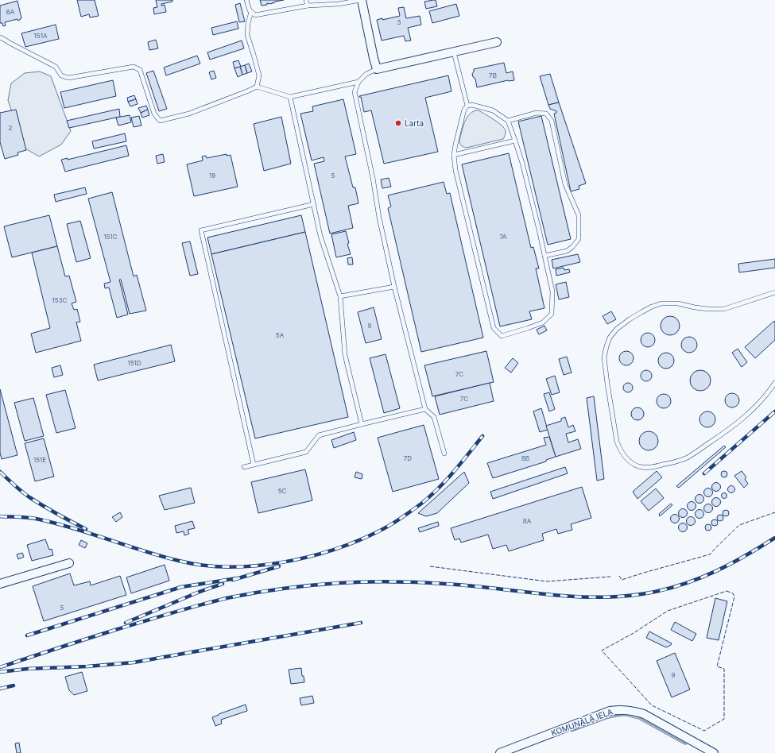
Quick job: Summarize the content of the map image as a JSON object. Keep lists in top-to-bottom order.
{
  "streets": {
    "street": ["KOMUNĀLĀ IELA"]
  },
  "places": ["Larta"],
  "house_numbers": [
    "6A",
    "3",
    "151A",
    "7B",
    "2",
    "19",
    "5",
    "151C",
    "7A",
    "153C",
    "9",
    "5A",
    "151D",
    "7C",
    "7C",
    "7D",
    "8B",
    "151E",
    "5C",
    "8A",
    "5",
    "9"
  ]
}
